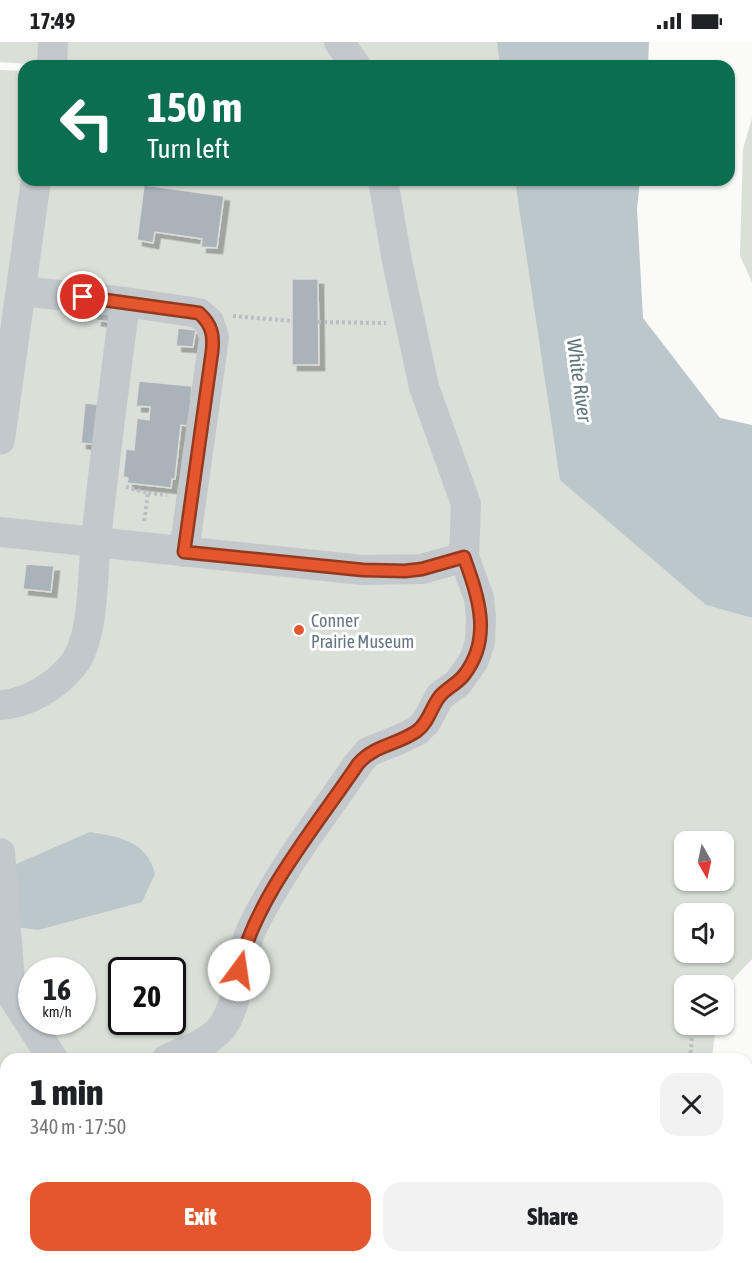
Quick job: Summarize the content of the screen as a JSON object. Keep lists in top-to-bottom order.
{
  "water": ["White River"],
  "places": ["Conner Prairie Museum"],
  "north": "bottom",
  "page": {
    "status": "17:49",
    "turn": ["150 m", "Turn left"],
    "speed": "16 km/h",
    "limit": "20",
    "heading": ["1 min", "340 m · 17:50"],
    "buttons": ["Exit", "Share"]
  }
}
